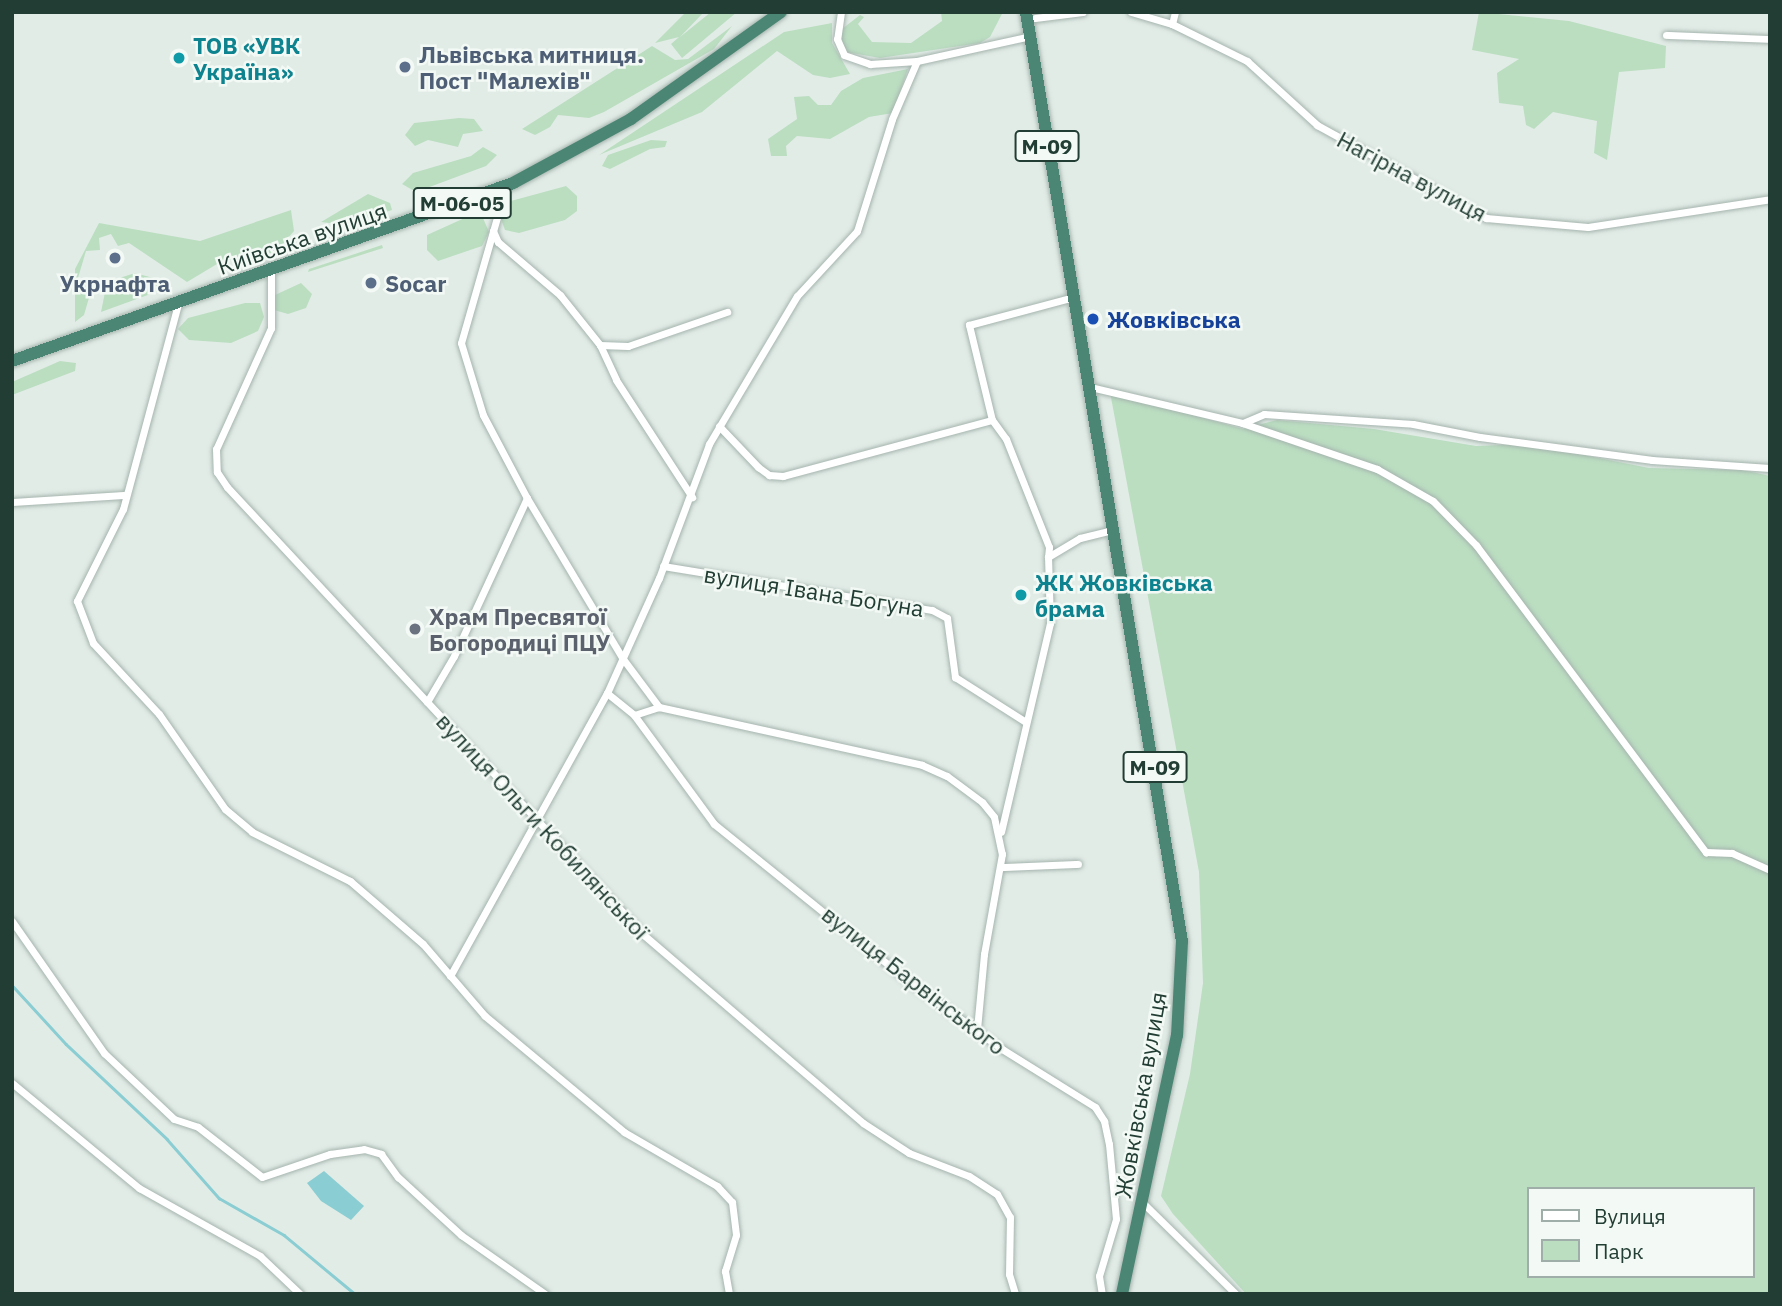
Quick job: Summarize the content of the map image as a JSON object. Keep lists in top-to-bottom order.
{
  "streets": {
    "highway": [
      "М-09",
      "М-06-05",
      "Київська вулиця",
      "Жовківська вулиця"
    ],
    "street": [
      "Нагірна вулиця",
      "вулиця Івана Богуна",
      "вулиця Ольги Кобилянської",
      "вулиця Барвінського"
    ]
  },
  "crossings": [
    ["М-09", "Жовківська вулиця"],
    ["Київська вулиця", "вулиця Ольги Кобилянської"]
  ],
  "places": [
    "ТОВ «УВК Україна»",
    "Львівська митниця. Пост \"Малехів\"",
    "Укрнафта",
    "Socar",
    "Жовківська",
    "ЖК Жовківська брама",
    "Храм Пресвятої Богородиці ПЦУ"
  ],
  "legend": ["Вулиця", "Парк"]
}
